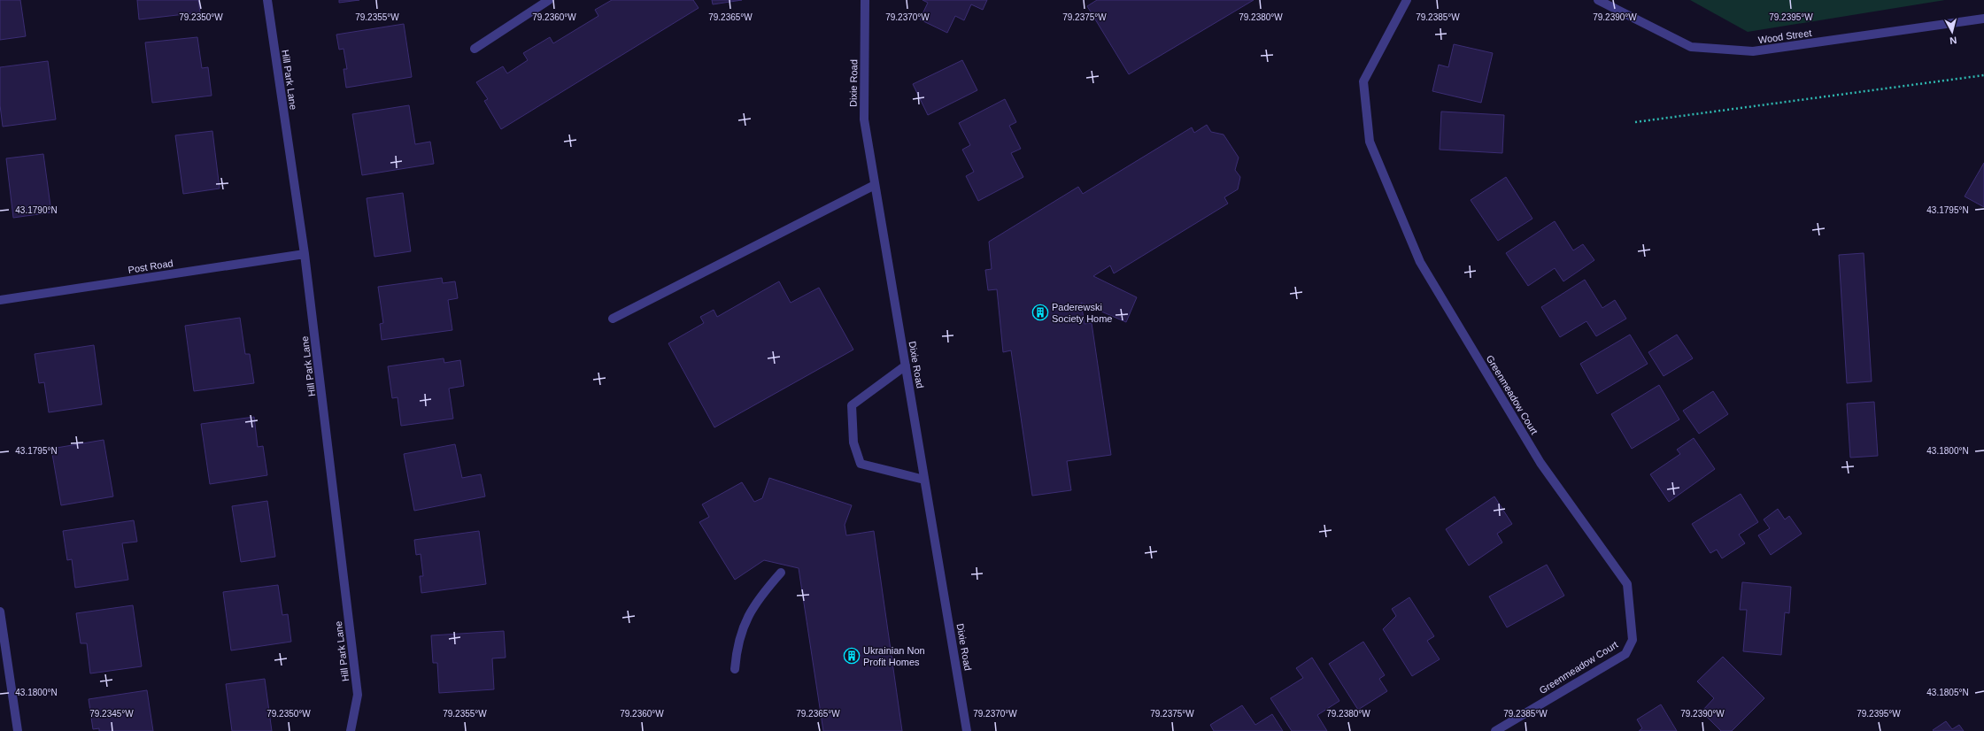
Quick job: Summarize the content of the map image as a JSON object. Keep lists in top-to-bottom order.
{
  "streets": {
    "street": [
      "Wood Street",
      "Hill Park Lane",
      "Dixie Road",
      "Post Road",
      "Greenmeadow Court"
    ]
  },
  "crossings": [
    ["Hill Park Lane", "Post Road"]
  ],
  "places": {
    "building": ["Paderewski Society Home", "Ukrainian Non Profit Homes"]
  },
  "north": "bottom",
  "coordinates": [
    "79.2350°W",
    "79.2355°W",
    "79.2360°W",
    "79.2365°W",
    "79.2370°W",
    "79.2375°W",
    "79.2380°W",
    "79.2385°W",
    "79.2390°W",
    "79.2395°W",
    "43.1790°N",
    "43.1795°N",
    "43.1800°N",
    "43.1805°N",
    "79.2345°W"
  ]
}
